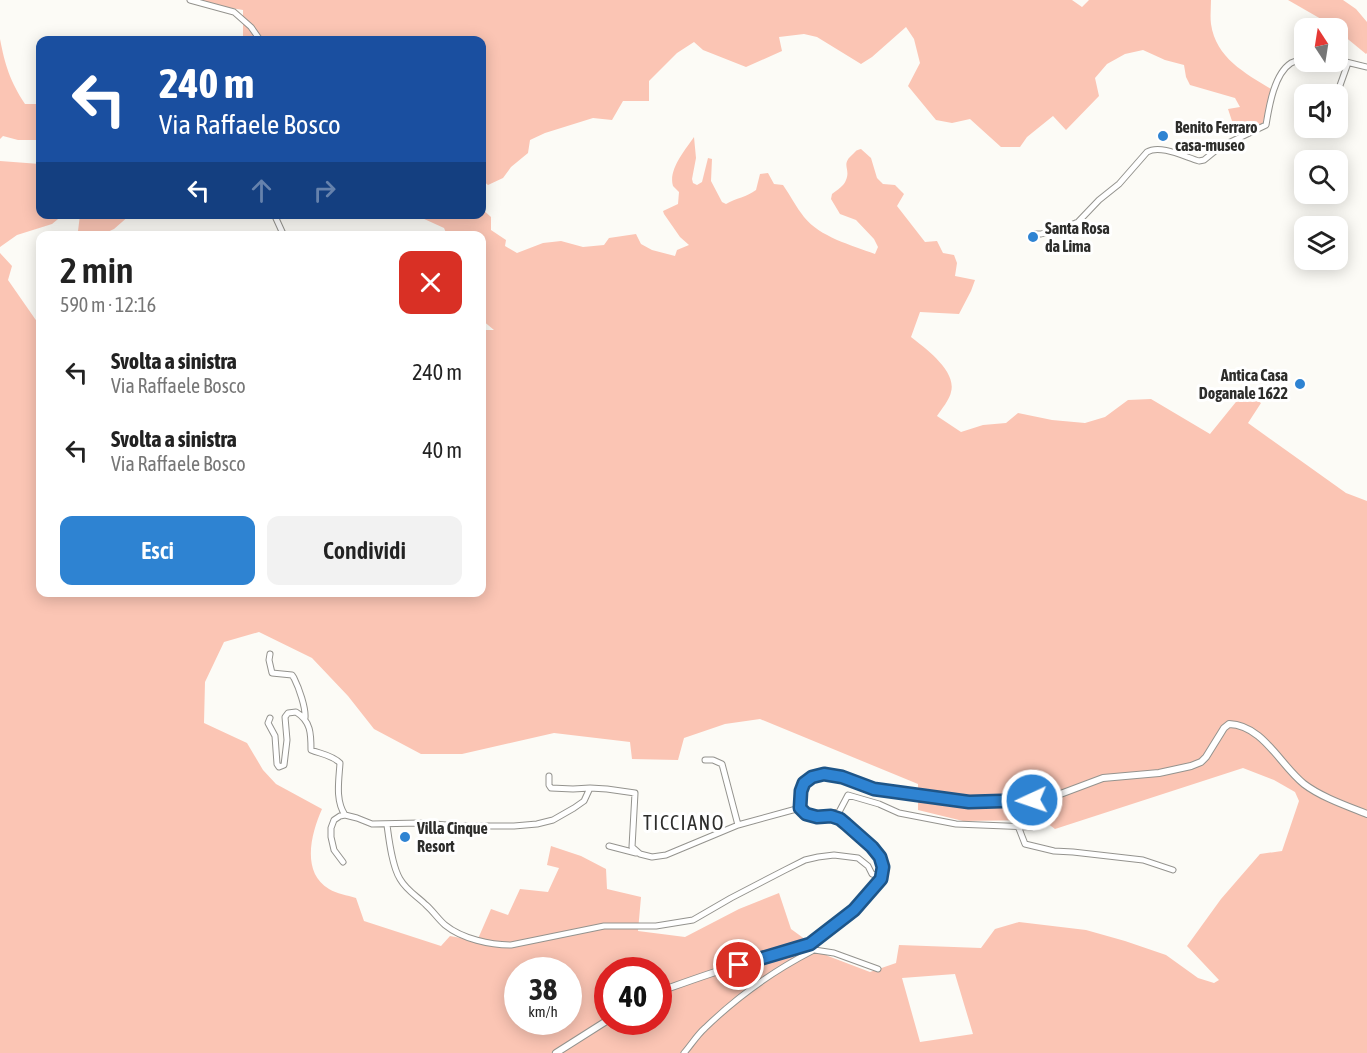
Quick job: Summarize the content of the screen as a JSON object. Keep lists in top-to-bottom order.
{
  "districts": ["TICCIANO"],
  "places": [
    "Benito Ferraro casa-museo",
    "Santa Rosa da Lima",
    "Antica Casa Doganale 1622",
    "Villa Cinque Resort"
  ],
  "north": "top",
  "page": {
    "turn": ["240 m", "Via Raffaele Bosco"],
    "heading": ["2 min", "590 m · 12:16"],
    "list": [
      {
        "name": "Svolta a sinistra",
        "note": "Via Raffaele Bosco",
        "value": "240 m"
      },
      {
        "name": "Svolta a sinistra",
        "note": "Via Raffaele Bosco",
        "value": "40 m"
      }
    ],
    "buttons": ["Esci", "Condividi"],
    "speed": "38 km/h",
    "limit": "40"
  }
}
